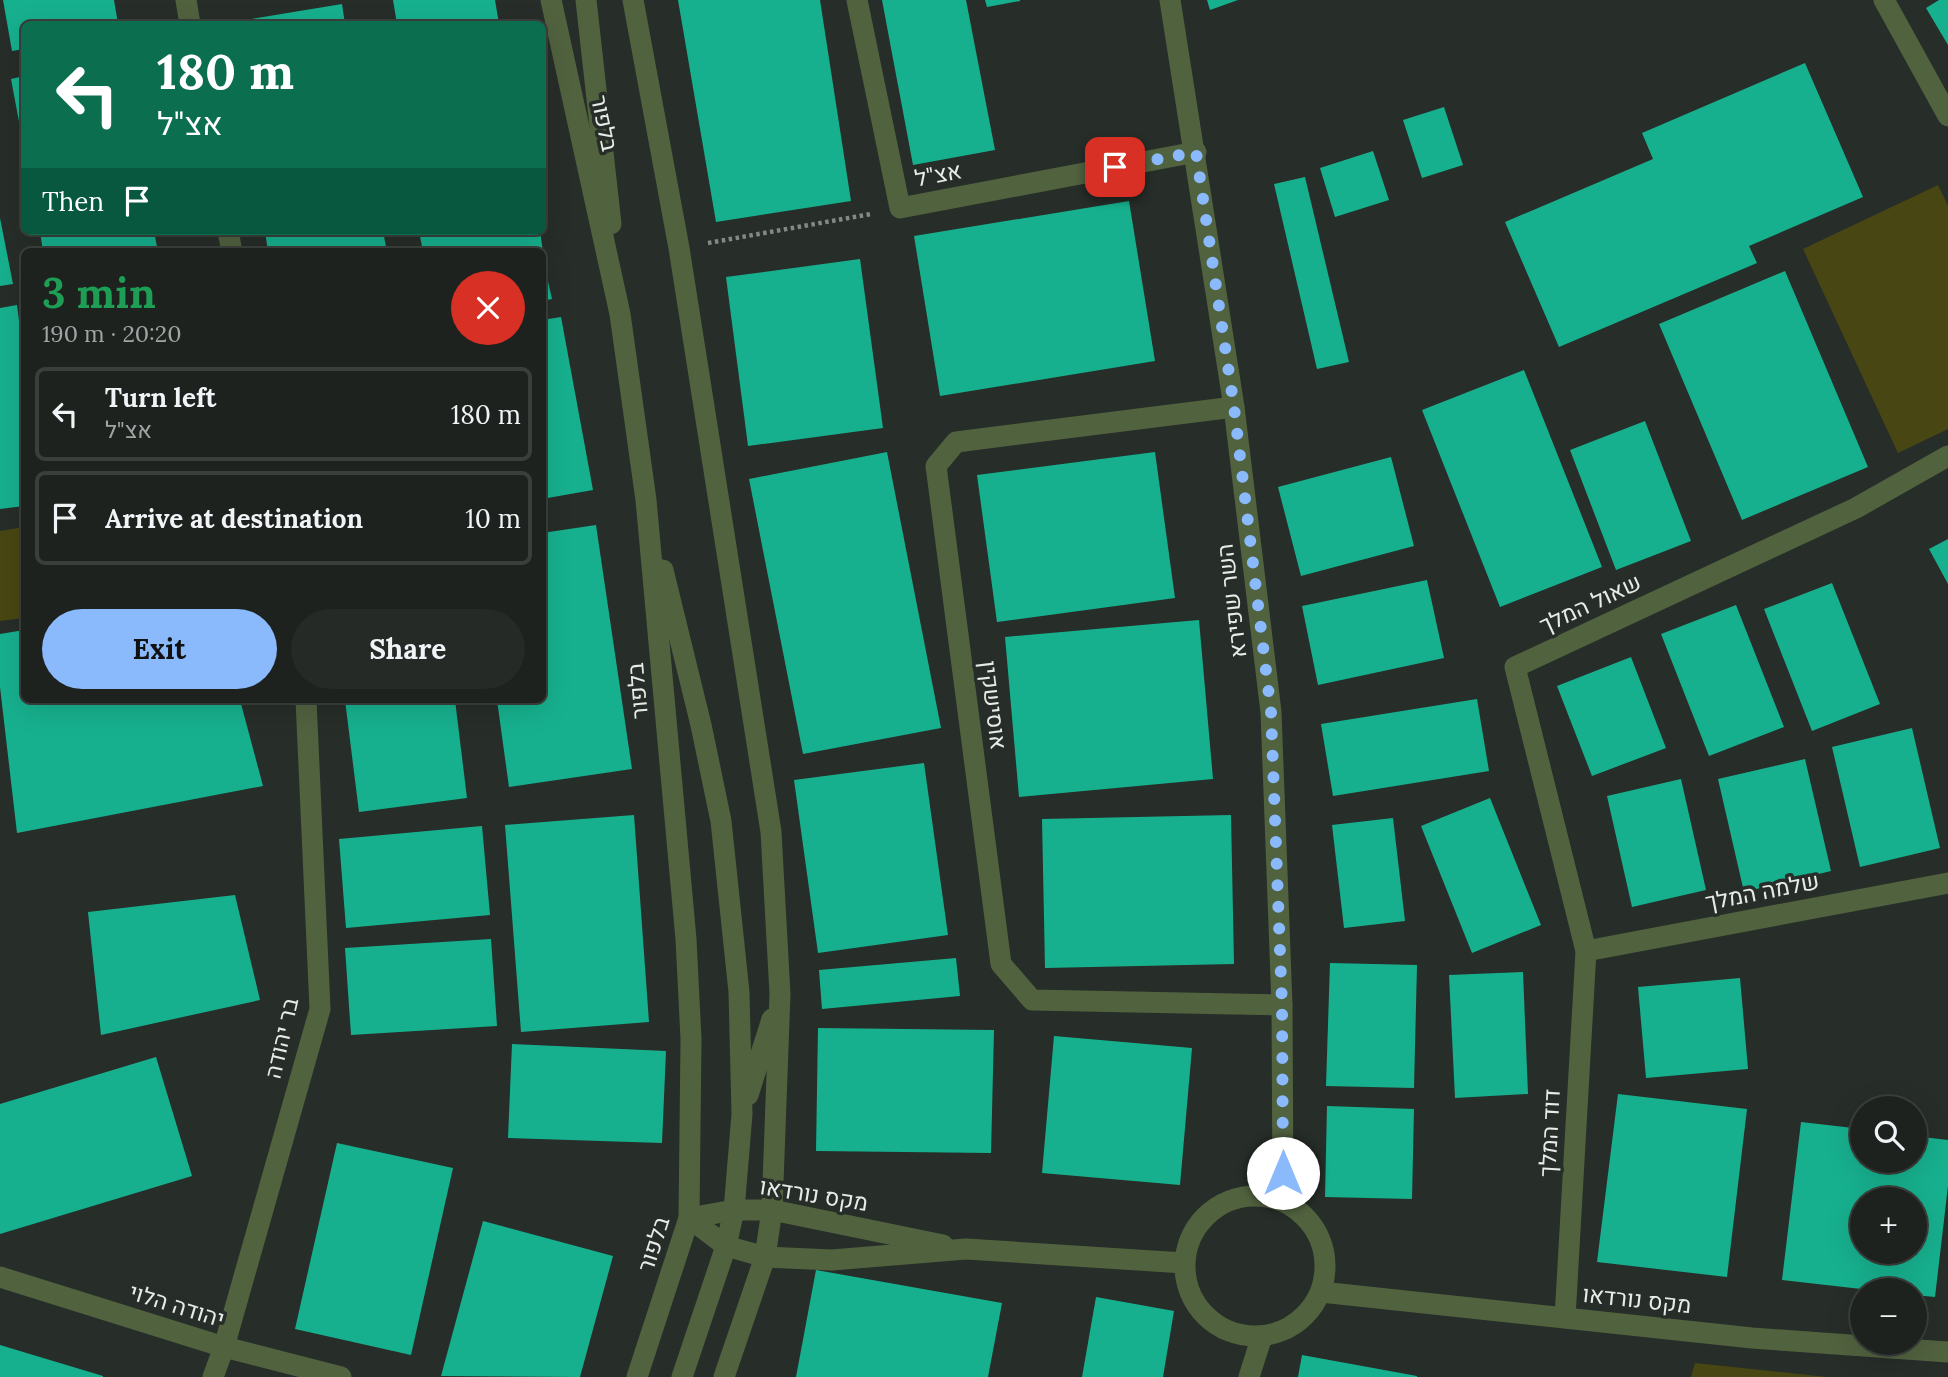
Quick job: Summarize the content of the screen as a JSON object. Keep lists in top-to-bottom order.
{
  "streets": {
    "street": [
      "בלפור",
      "אצ\"ל",
      "השר שפירא",
      "שאול המלך",
      "אוסישקין",
      "שלמה המלך",
      "בר יהודה",
      "דוד המלך",
      "מקס נורדאו",
      "יהודה הלוי"
    ]
  },
  "crossings": [
    ["בלפור", "מקס נורדאו"],
    ["אצ\"ל", "השר שפירא"],
    ["השר שפירא", "אוסישקין"],
    ["השר שפירא", "מקס נורדאו"],
    ["שאול המלך", "שלמה המלך"],
    ["שאול המלך", "דוד המלך"],
    ["שלמה המלך", "דוד המלך"],
    ["בר יהודה", "יהודה הלוי"],
    ["דוד המלך", "מקס נורדאו"]
  ],
  "page": {
    "turn": ["180 m", "אצ\"ל"],
    "then": "Then",
    "heading": ["3 min", "190 m · 20:20"],
    "list": [
      {
        "name": "Turn left",
        "note": "אצ\"ל",
        "value": "180 m"
      },
      {
        "name": "Arrive at destination",
        "value": "10 m"
      }
    ],
    "buttons": ["Exit", "Share"],
    "map_buttons": ["+", "−"]
  }
}
